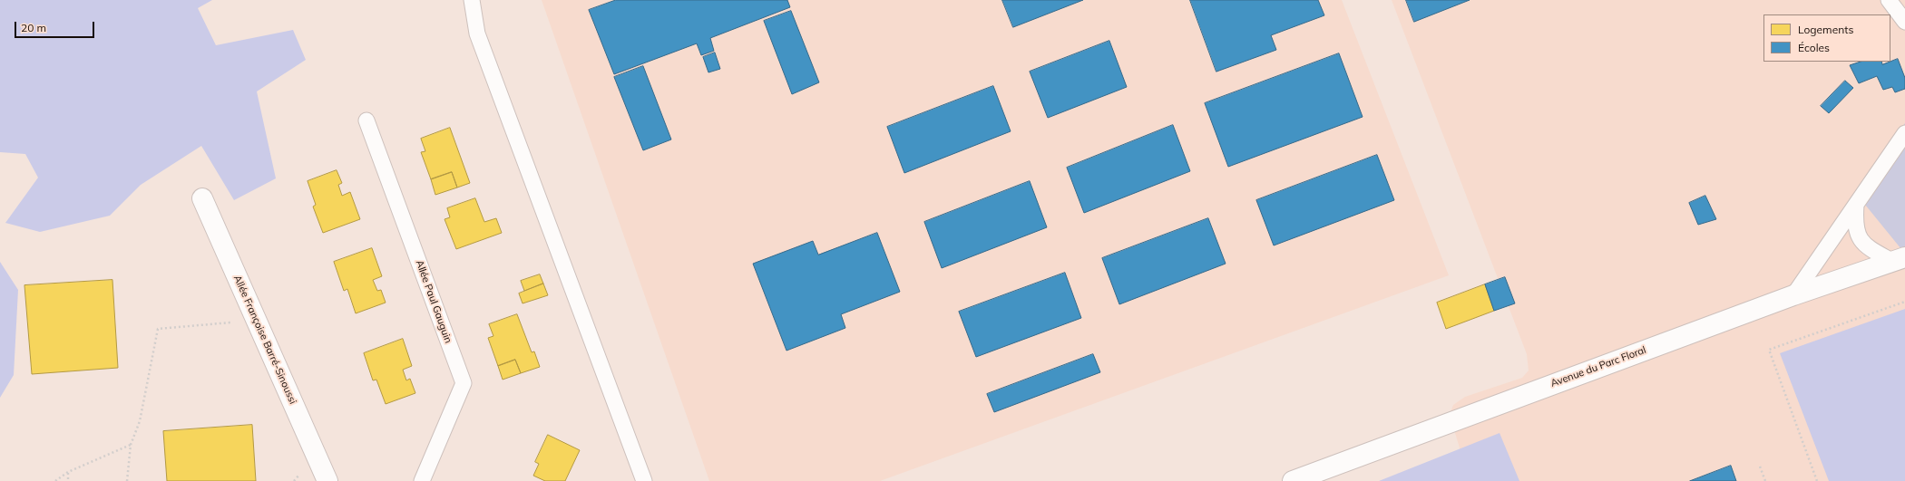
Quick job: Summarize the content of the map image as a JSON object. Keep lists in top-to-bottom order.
{
  "streets": {
    "main road": ["Allée Françoise Barré-Sinoussi", "Avenue du Parc Floral"],
    "lane": ["Allée Paul Gauguin"]
  },
  "legend": ["Logements", "Écoles"],
  "scale_bar": "20 m"
}
